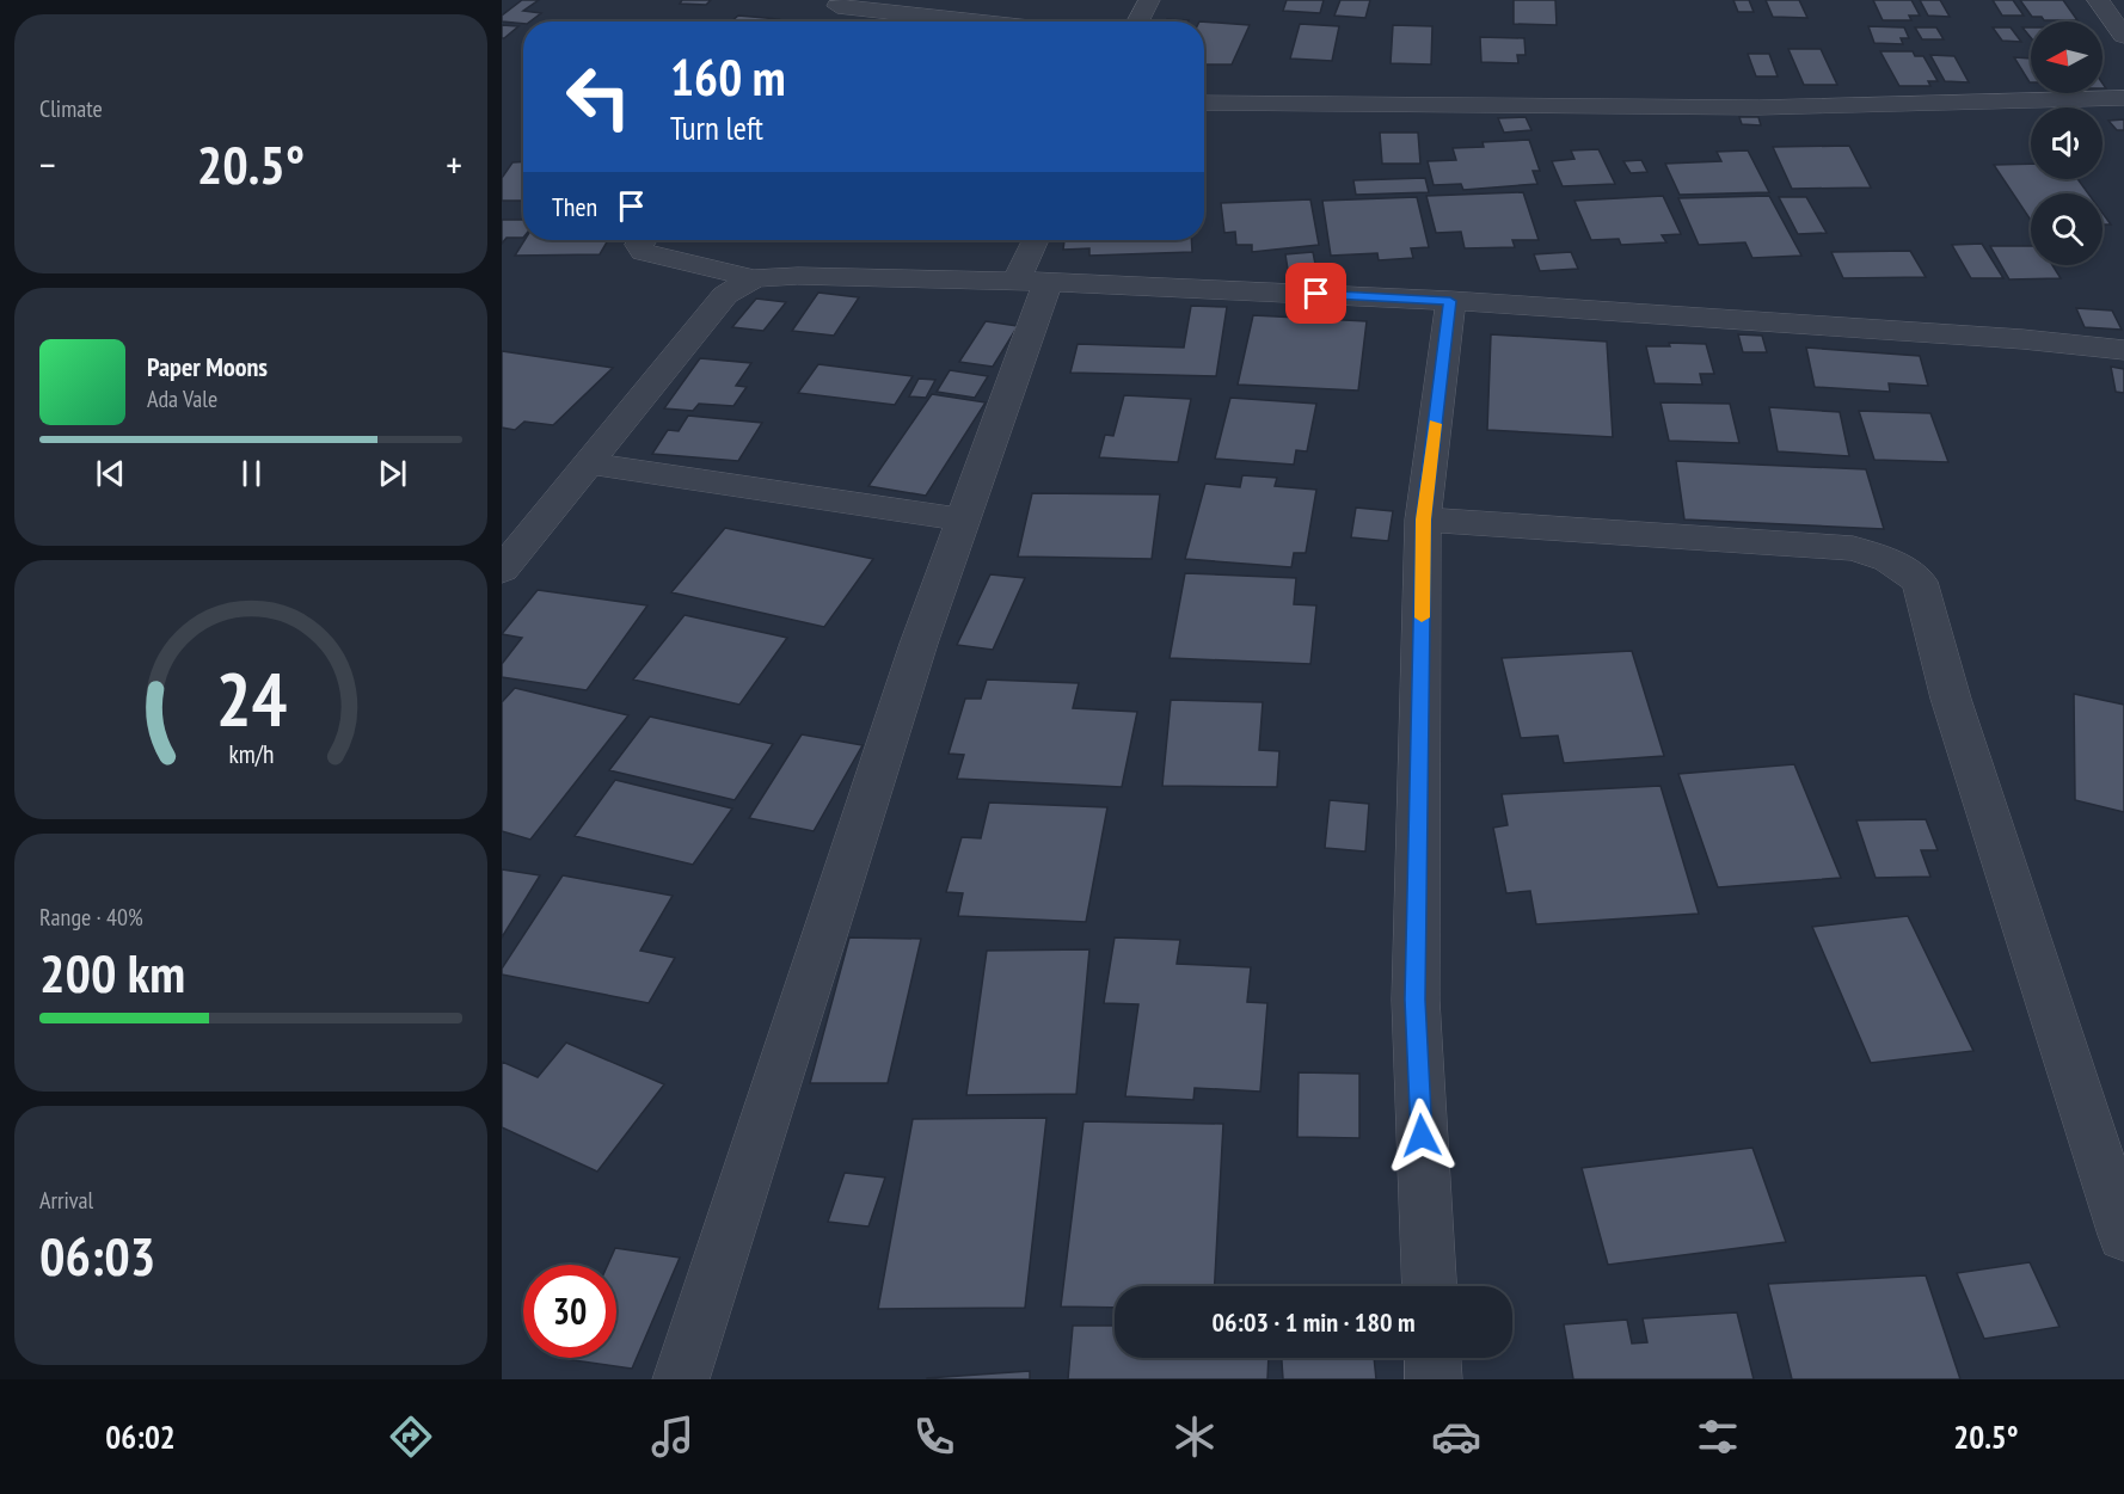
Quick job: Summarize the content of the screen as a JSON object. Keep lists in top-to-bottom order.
{
  "north": "left",
  "page": {
    "tile": [
      "Climate",
      ["Range · 40%", "200 km"],
      ["Arrival", "06:03"]
    ],
    "turn": ["160 m", "Turn left"],
    "heat": ["−", "20.5°", "+"],
    "then": "Then",
    "song": ["Paper Moons", "Ada Vale"],
    "limit": "30",
    "trip": "06:03 · 1 min · 180 m",
    "tabs": ["06:02", "20.5°"],
    "gauge": ["24", "km/h"]
  }
}
